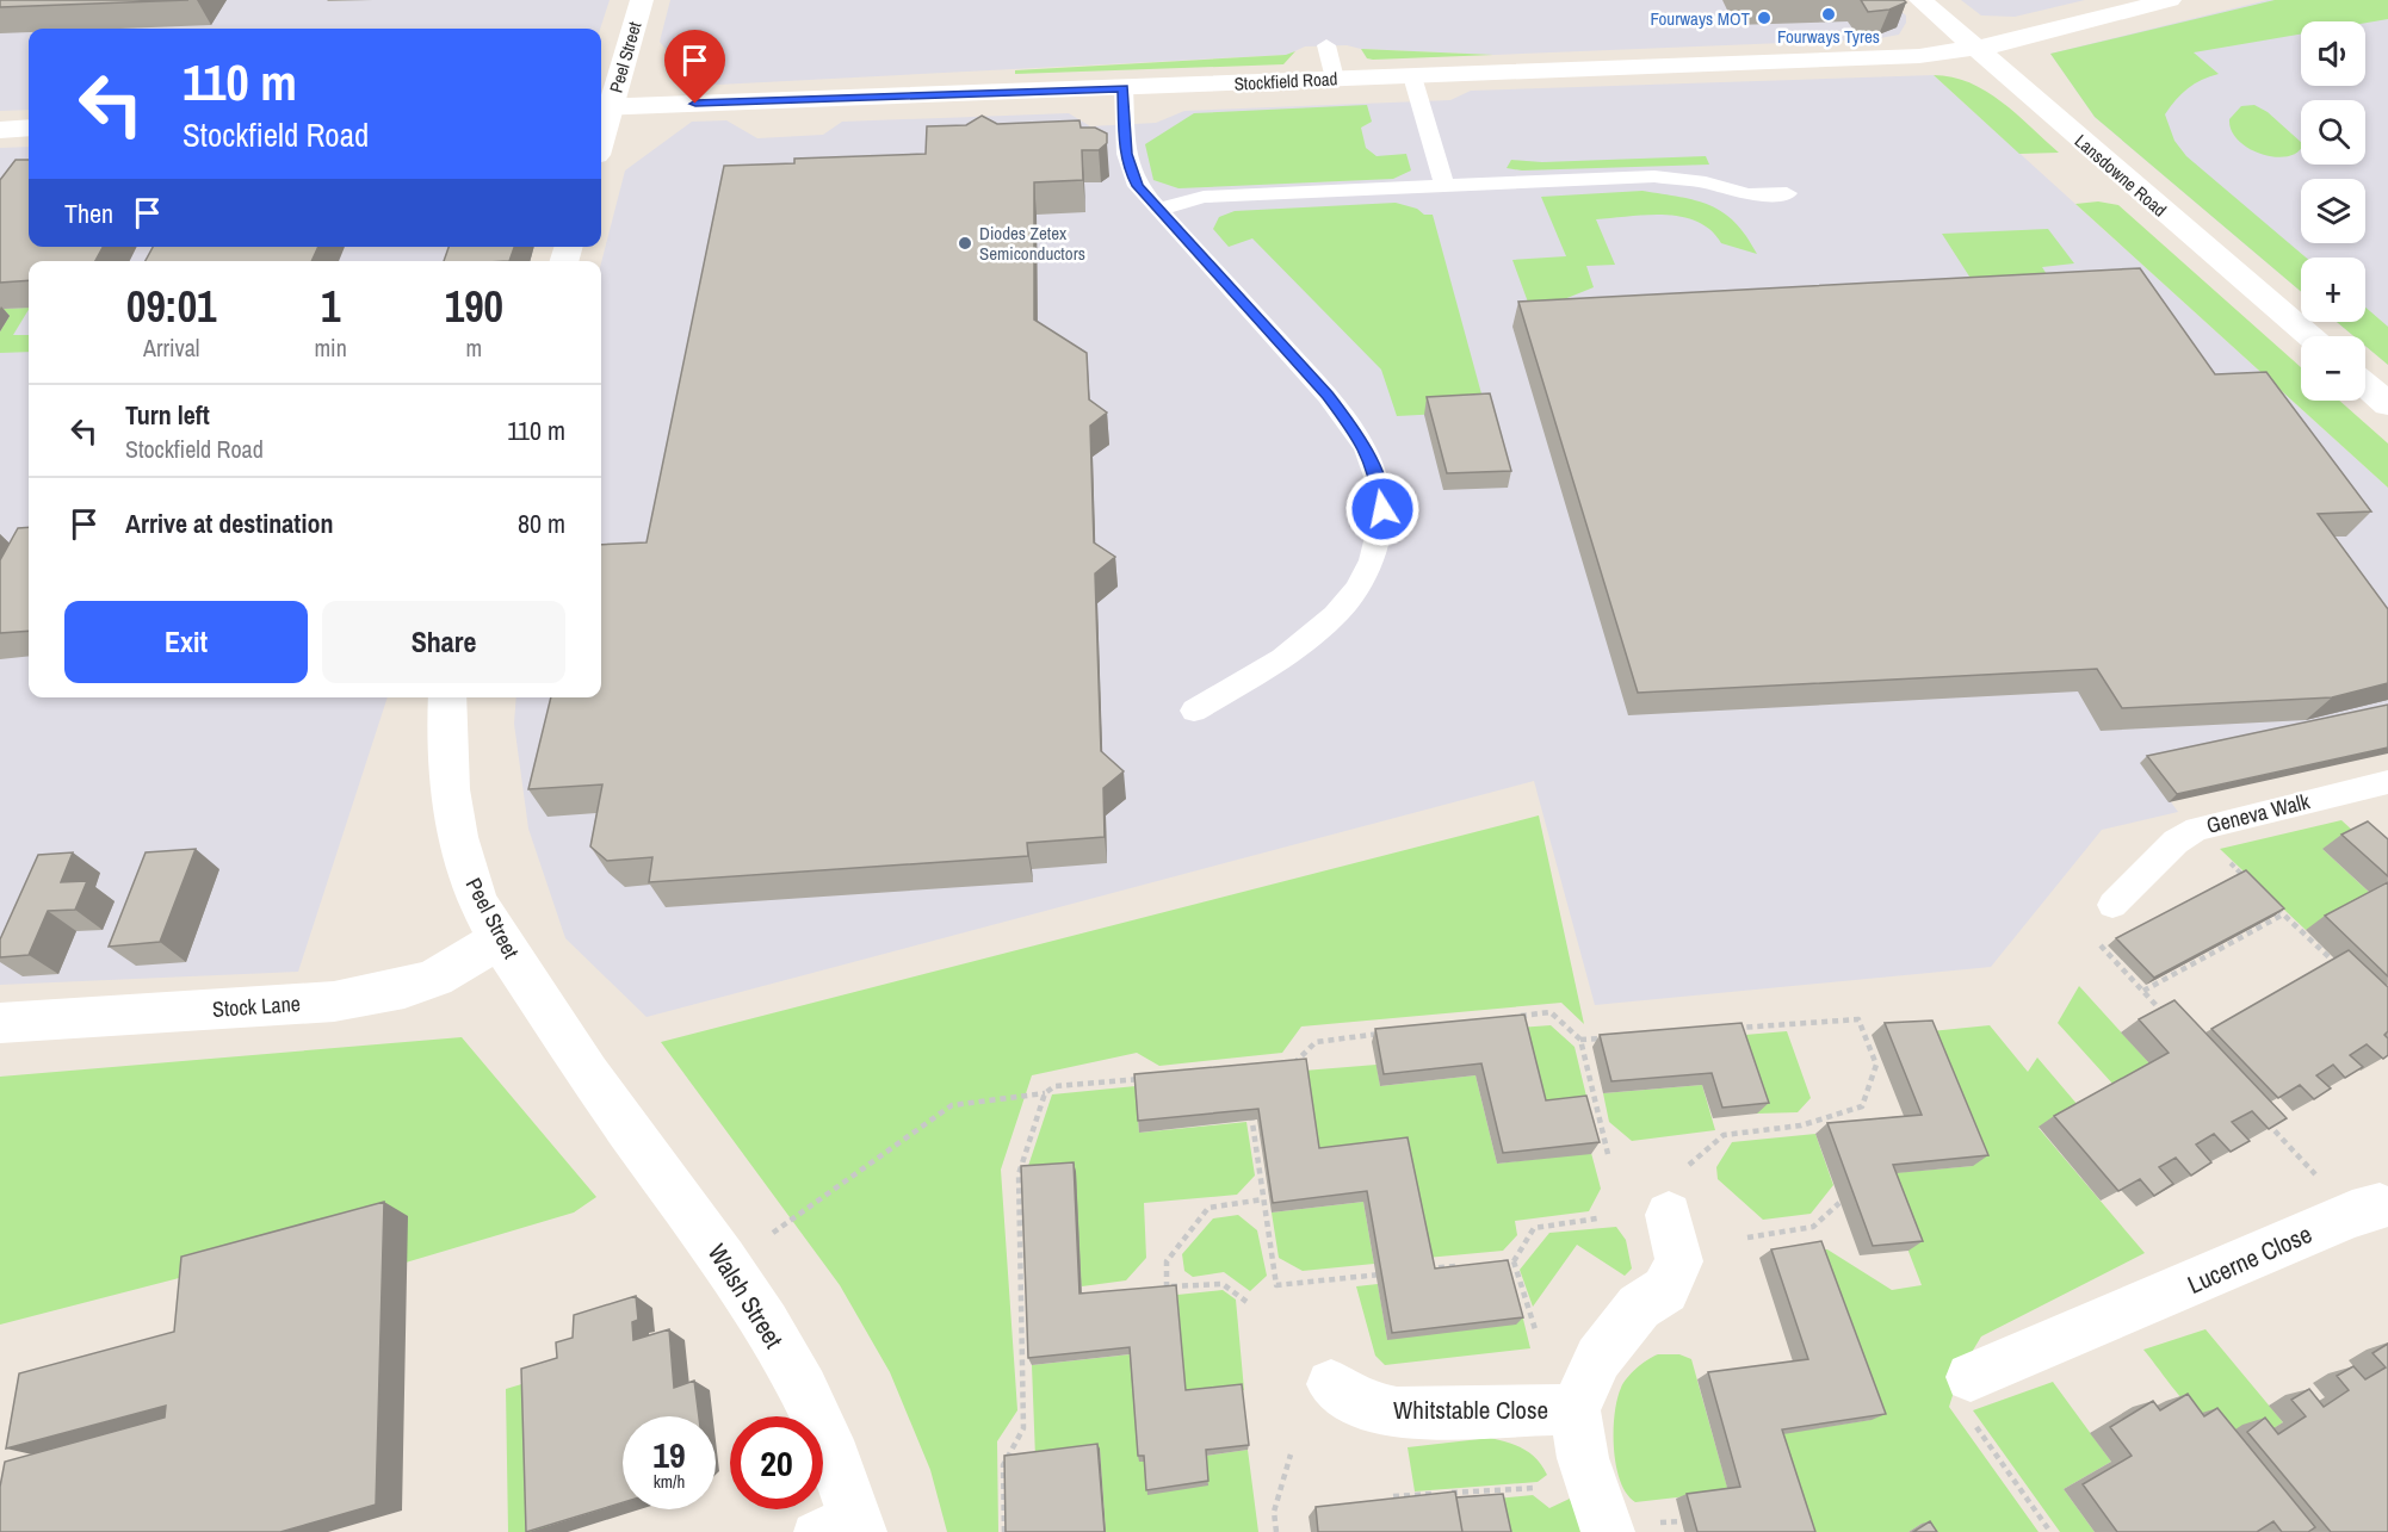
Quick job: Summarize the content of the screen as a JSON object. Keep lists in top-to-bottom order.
{
  "streets": {
    "street": [
      "Peel Street",
      "Stockfield Road",
      "Lansdowne Road",
      "Stock Lane",
      "Lucerne Close",
      "Walsh Street",
      "Whitstable Close"
    ],
    "lane": ["Geneva Walk"]
  },
  "crossings": [
    ["Peel Street", "Stockfield Road"],
    ["Peel Street", "Stock Lane"],
    ["Peel Street", "Walsh Street"],
    ["Stockfield Road", "Lansdowne Road"]
  ],
  "places": ["Fourways Tyres", "Fourways MOT", "Diodes Zetex Semiconductors"],
  "page": {
    "map_buttons": ["+", "−"],
    "turn": ["110 m", "Stockfield Road"],
    "then": "Then",
    "eta": [
      "09:01",
      "Arrival",
      "1",
      "min",
      "190",
      "m"
    ],
    "list": [
      {
        "name": "Turn left",
        "note": "Stockfield Road",
        "value": "110 m"
      },
      {
        "name": "Arrive at destination",
        "value": "80 m"
      }
    ],
    "buttons": ["Exit", "Share"],
    "speed": "19 km/h",
    "limit": "20"
  }
}
